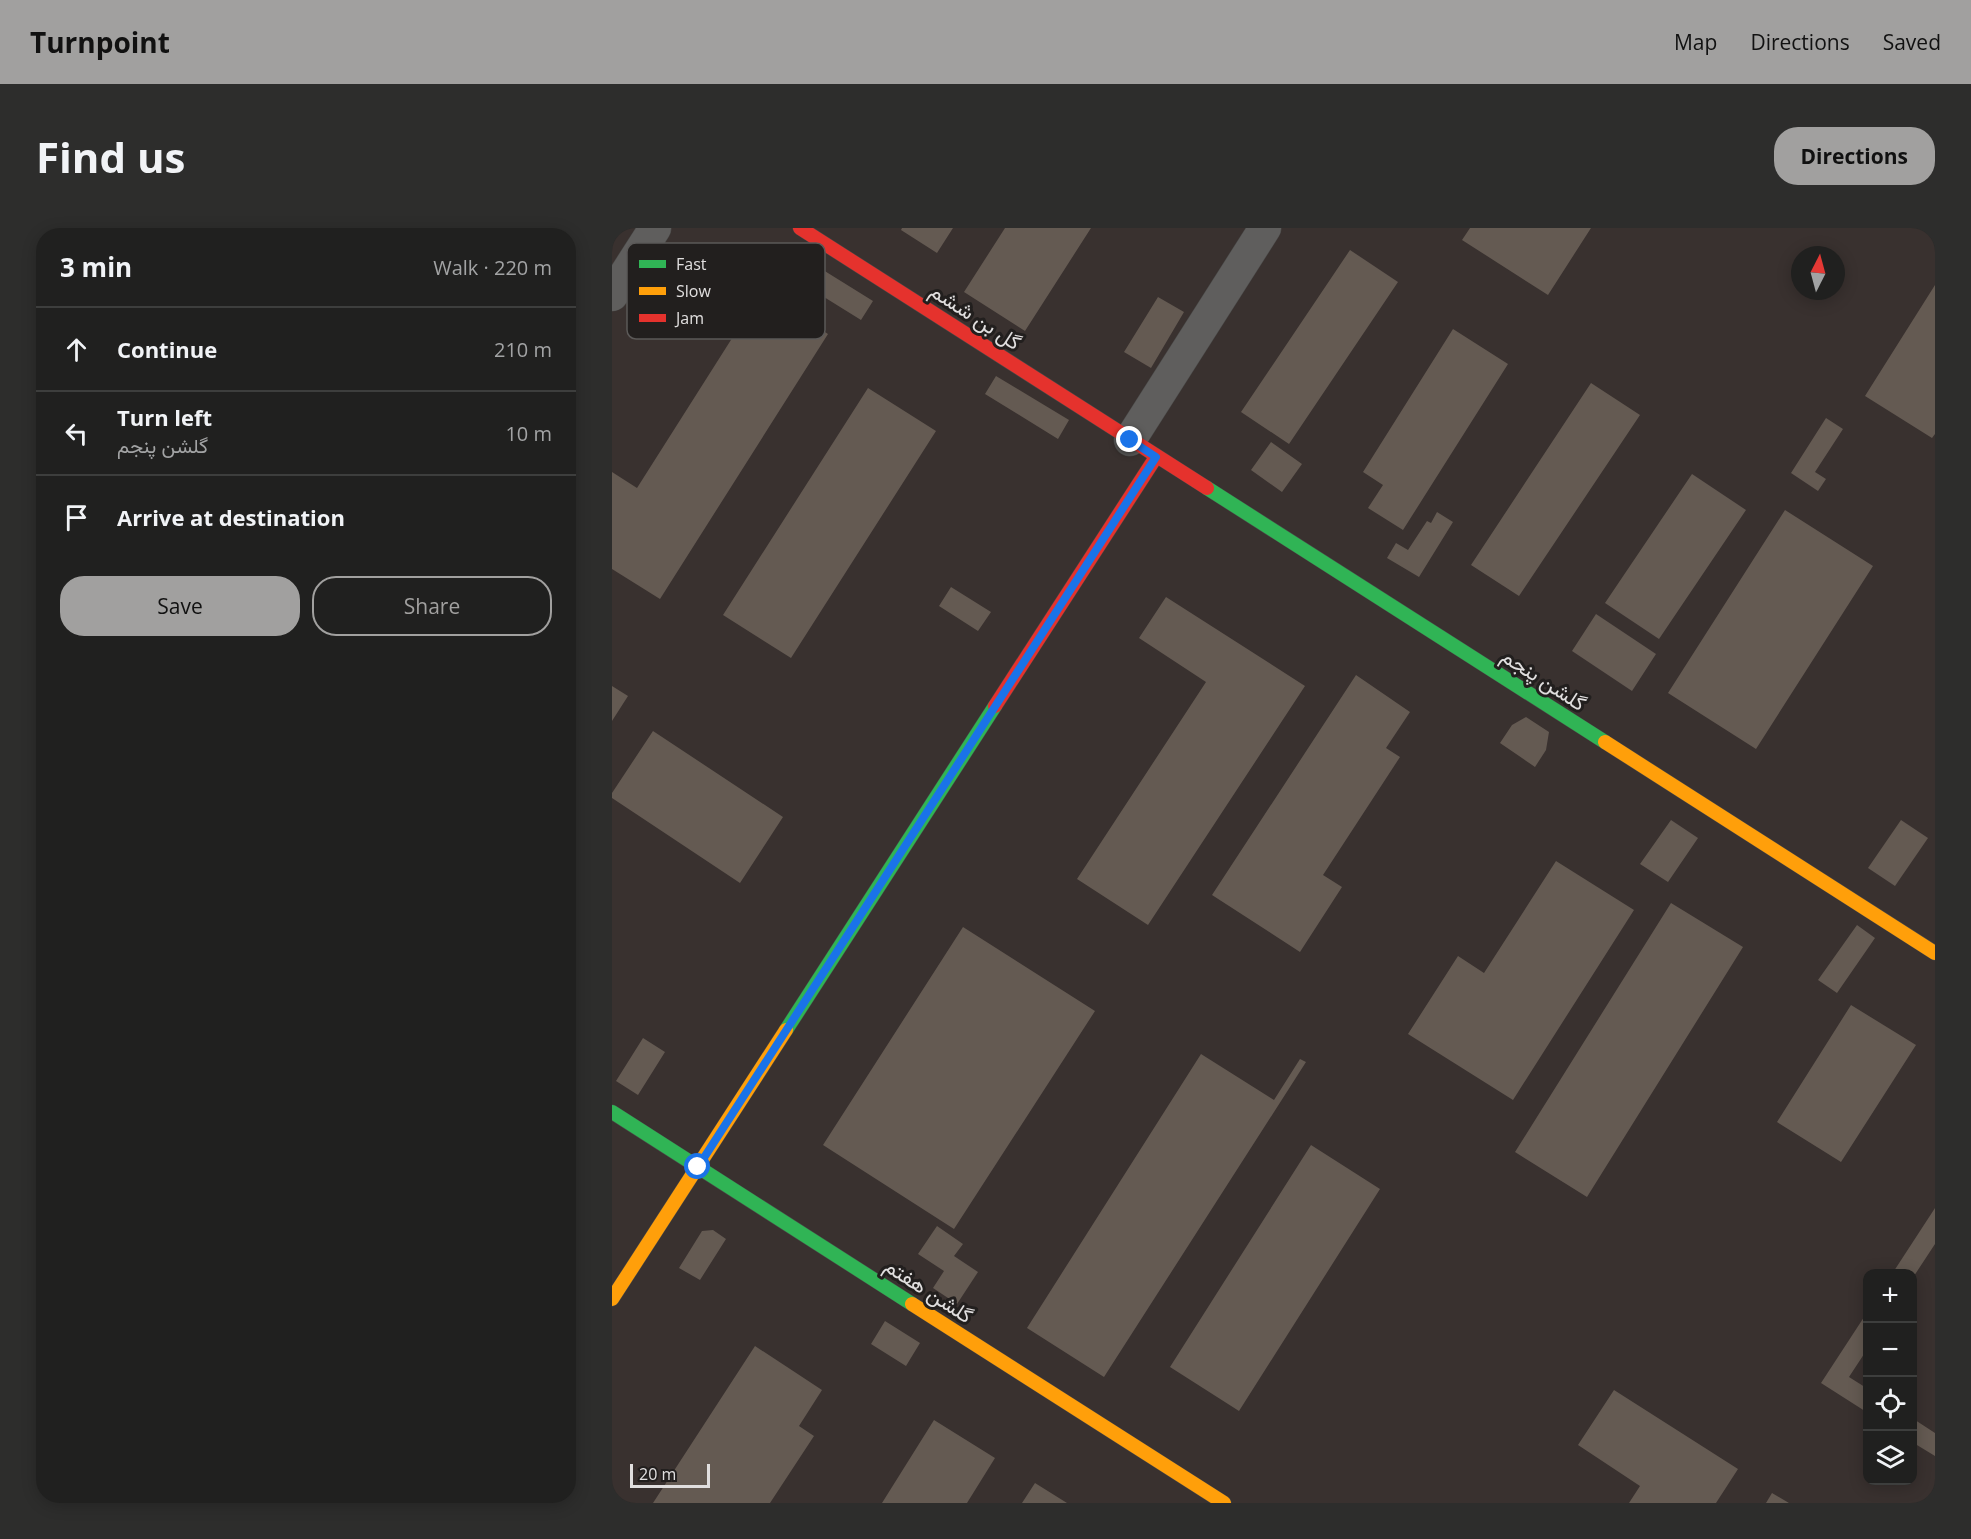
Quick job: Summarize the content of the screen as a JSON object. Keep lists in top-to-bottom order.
{
  "streets": {
    "street": ["گل بن ششم", "گلشن پنجم", "گلشن هفتم"]
  },
  "crossings": [
    ["گل بن ششم", "گلشن پنجم"]
  ],
  "legend": ["Fast", "Slow", "Jam"],
  "scale_bar": "20 m",
  "north": "top",
  "page": {
    "header": "Turnpoint",
    "nav": ["Map", "Directions", "Saved"],
    "buttons": [
      "Directions",
      ["Save", "Share"]
    ],
    "title": "Find us",
    "heading": ["3 min", "Walk · 220 m"],
    "list": [
      ["Continue", "210 m"],
      ["Turn left", "گلشن پنجم", "10 m"],
      "Arrive at destination"
    ],
    "map_buttons": ["+", "−"],
    "scale": "20 m"
  }
}
